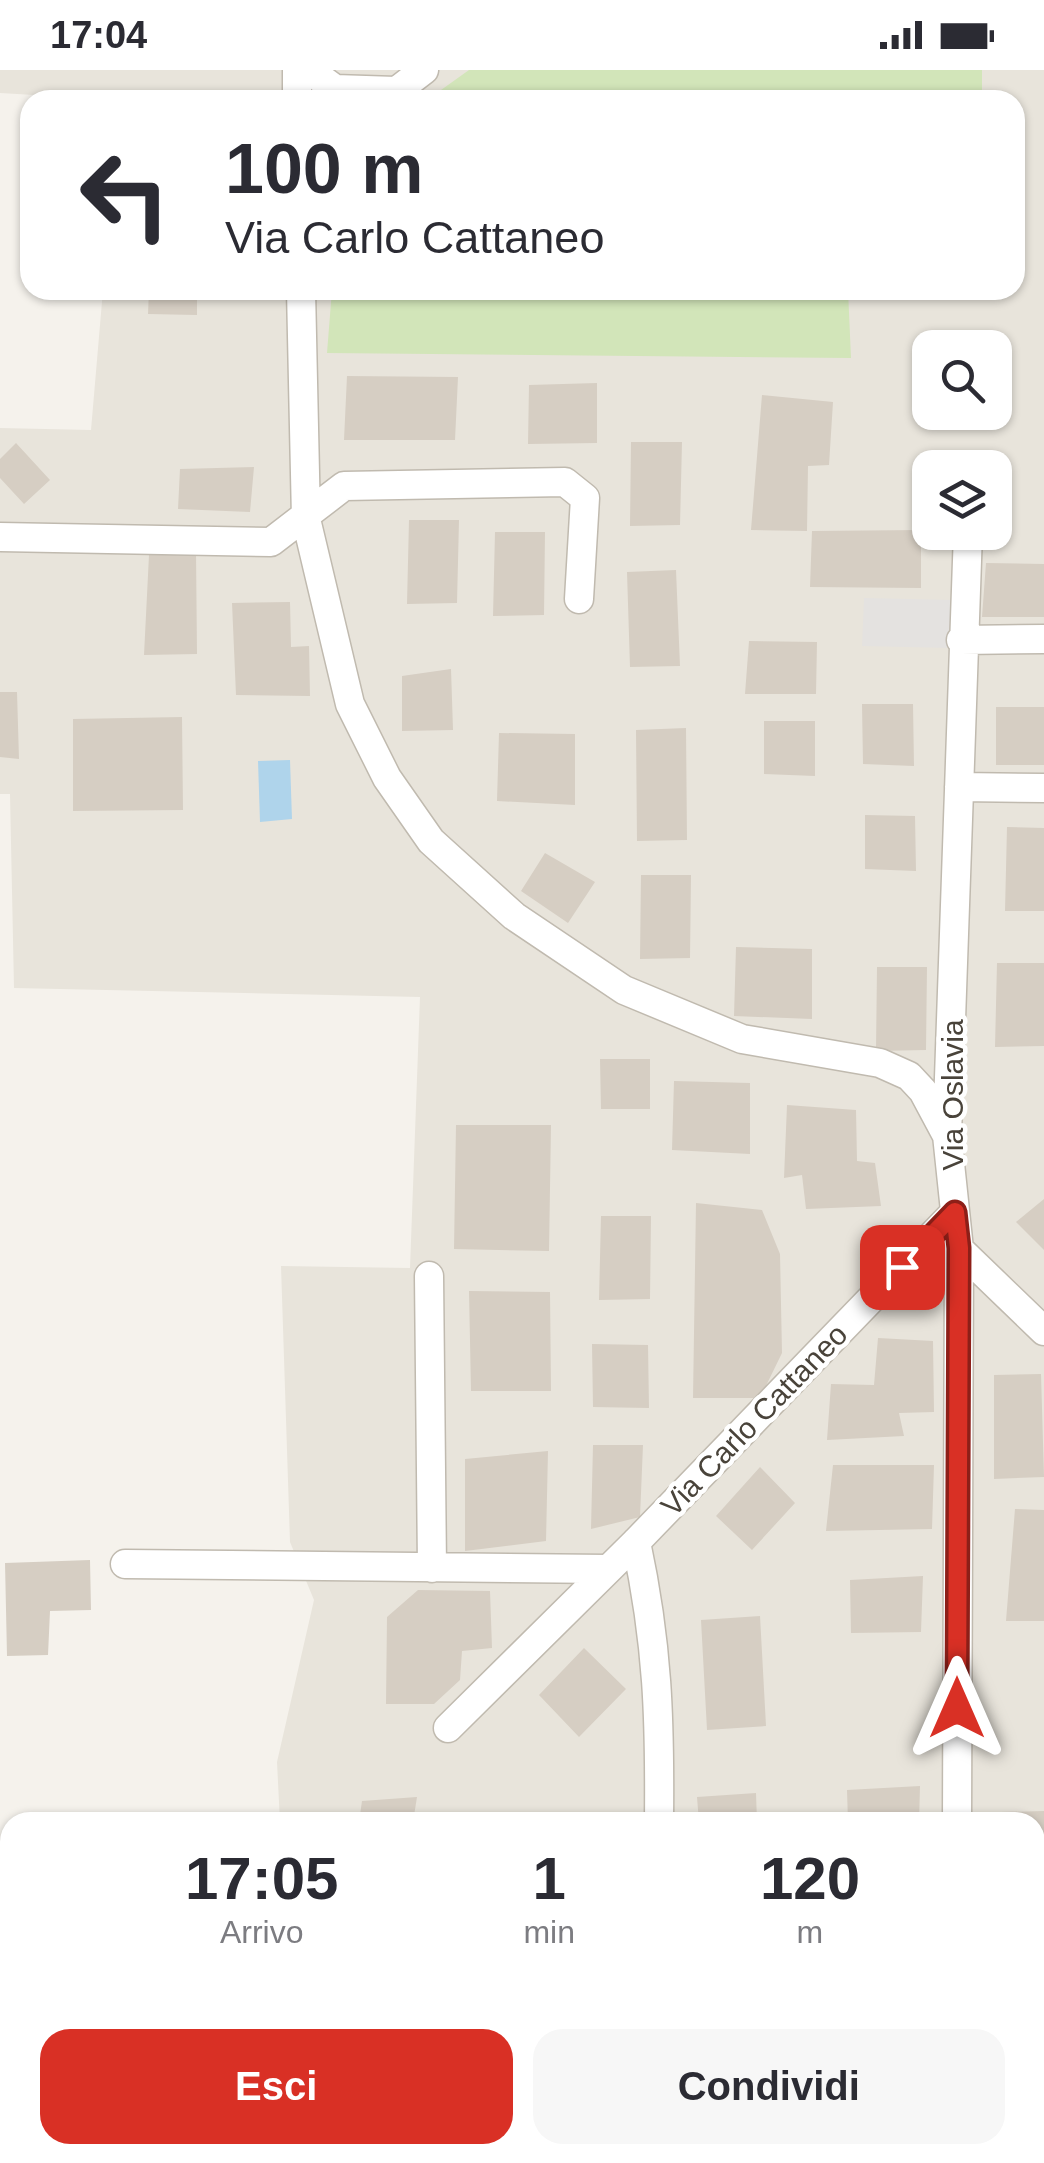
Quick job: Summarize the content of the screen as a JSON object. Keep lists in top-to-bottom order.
{
  "streets": {
    "street": ["Via Oslavia", "Via Carlo Cattaneo"]
  },
  "crossings": [
    ["Via Oslavia", "Via Carlo Cattaneo"]
  ],
  "page": {
    "status": "17:04",
    "turn": ["100 m", "Via Carlo Cattaneo"],
    "eta": [
      "17:05",
      "Arrivo",
      "1",
      "min",
      "120",
      "m"
    ],
    "buttons": ["Esci", "Condividi"]
  }
}
